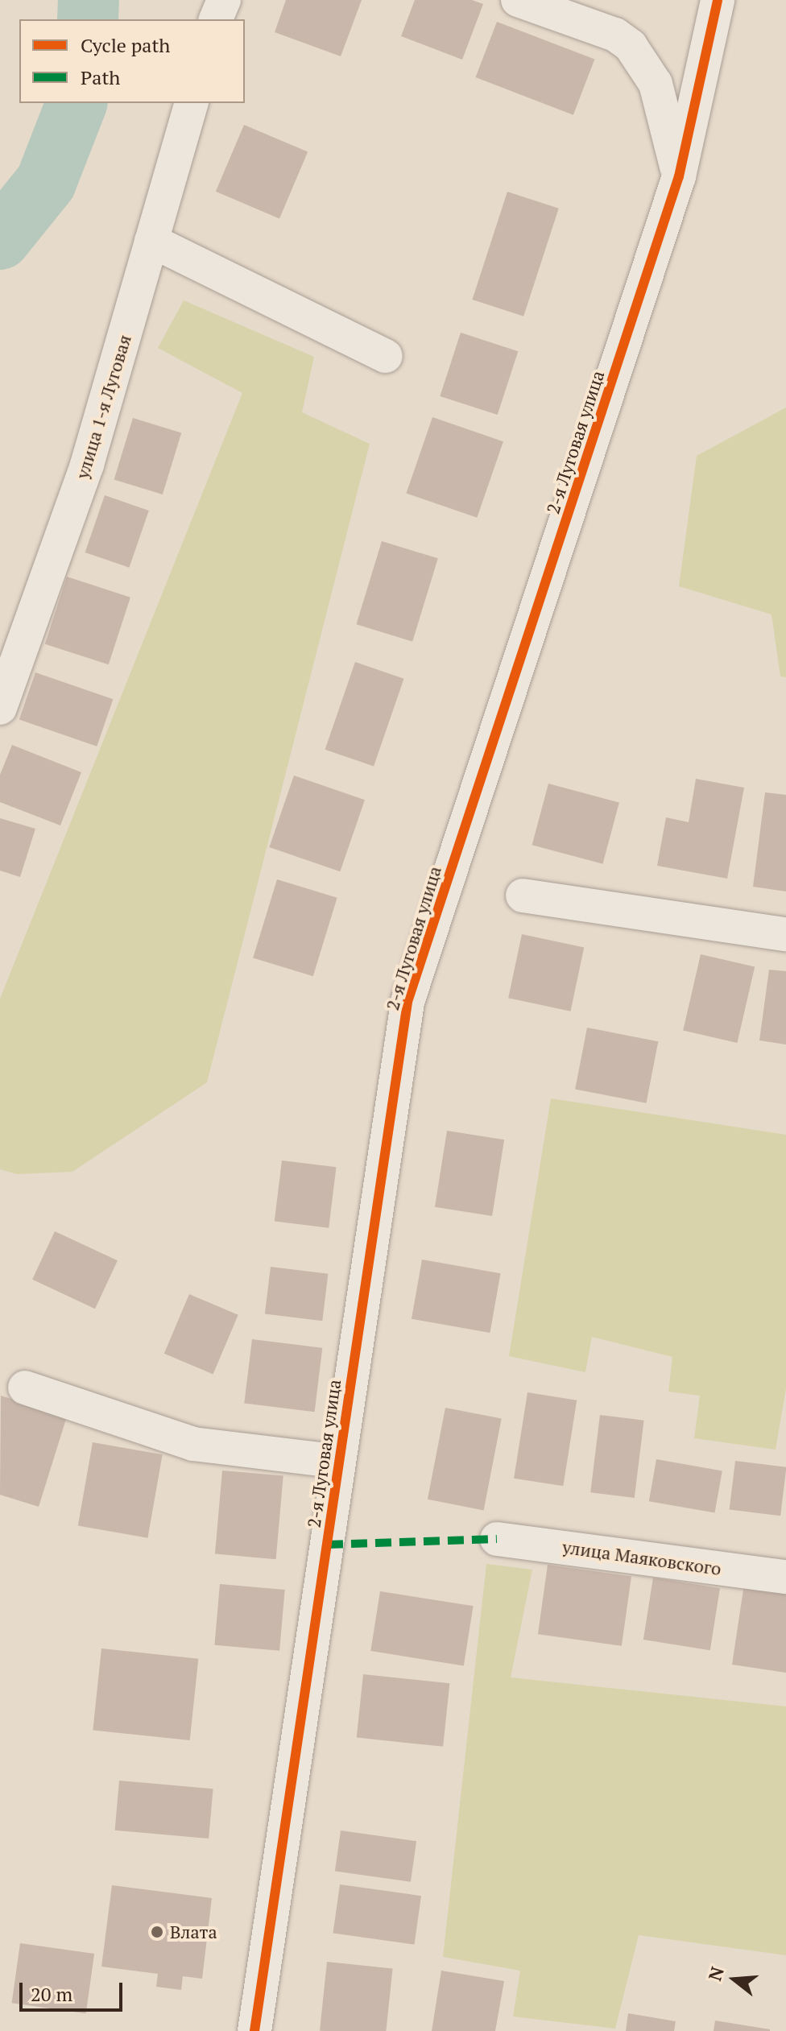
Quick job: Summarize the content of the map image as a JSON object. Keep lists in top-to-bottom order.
{
  "streets": {
    "street": ["улица 1-я Луговая", "2-я Луговая улица", "улица Маяковского"]
  },
  "places": ["Влата"],
  "legend": ["Cycle path", "Path"],
  "scale_bar": "20 m",
  "north": "left"
}
